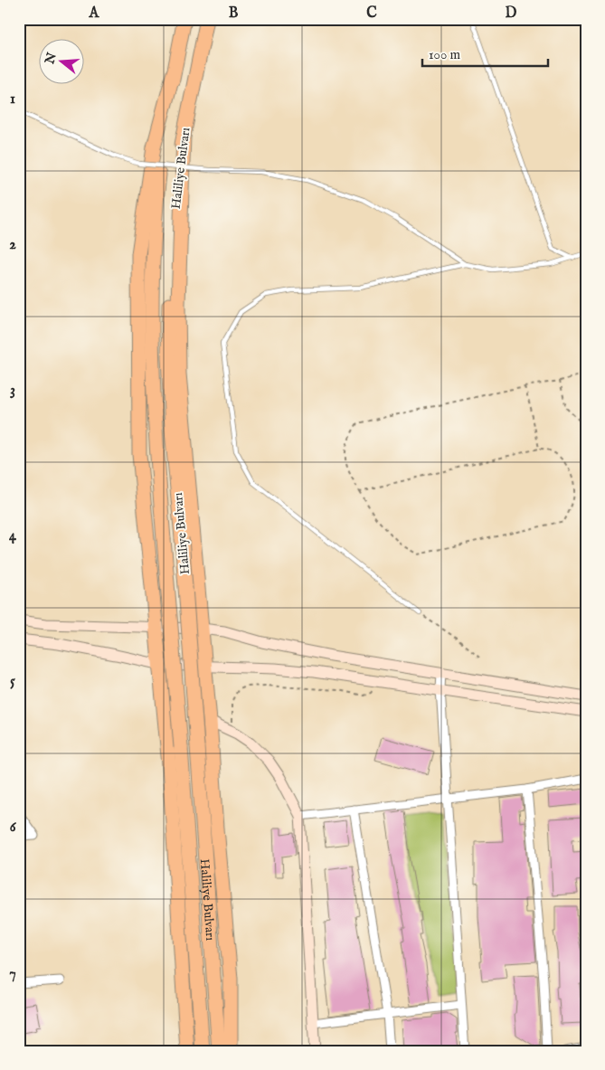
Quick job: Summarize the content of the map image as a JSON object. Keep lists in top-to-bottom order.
{
  "streets": {
    "highway": ["Haliliye Bulvarı"]
  },
  "scale_bar": "100 m",
  "north": "left",
  "grid": {
    "columns": [
      "A",
      "B",
      "C",
      "D"
    ],
    "rows": [
      "1",
      "2",
      "3",
      "4",
      "5",
      "6",
      "7"
    ]
  }
}
